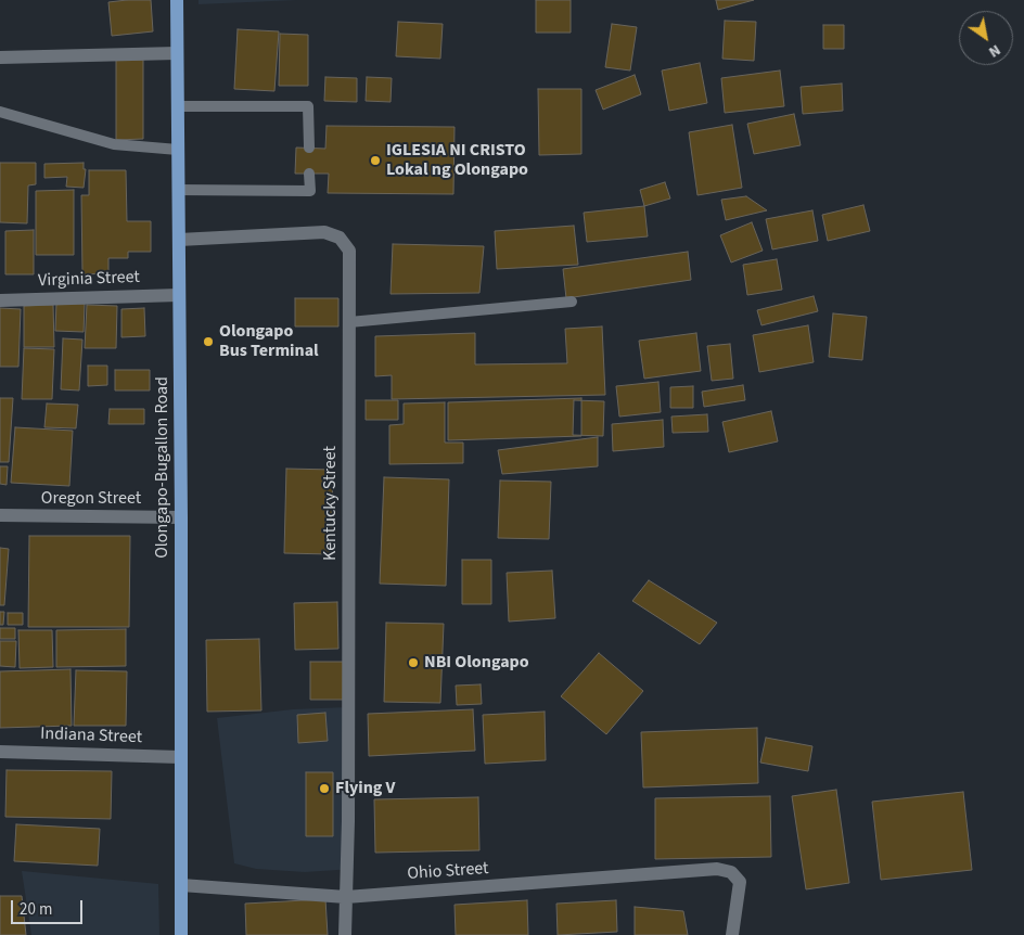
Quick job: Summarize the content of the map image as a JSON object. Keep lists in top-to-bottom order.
{
  "streets": {
    "main road": ["Olongapo-Bugallon Road"],
    "street": [
      "Virginia Street",
      "Oregon Street",
      "Kentucky Street",
      "Indiana Street",
      "Ohio Street"
    ]
  },
  "crossings": [
    ["Virginia Street", "Olongapo-Bugallon Road"],
    ["Olongapo-Bugallon Road", "Oregon Street"],
    ["Olongapo-Bugallon Road", "Kentucky Street"],
    ["Olongapo-Bugallon Road", "Indiana Street"],
    ["Olongapo-Bugallon Road", "Ohio Street"],
    ["Kentucky Street", "Ohio Street"]
  ],
  "places": [
    "IGLESIA NI CRISTO Lokal ng Olongapo",
    "Olongapo Bus Terminal",
    "NBI Olongapo",
    "Flying V"
  ],
  "scale_bar": "20 m",
  "north": "bottom right"
}
